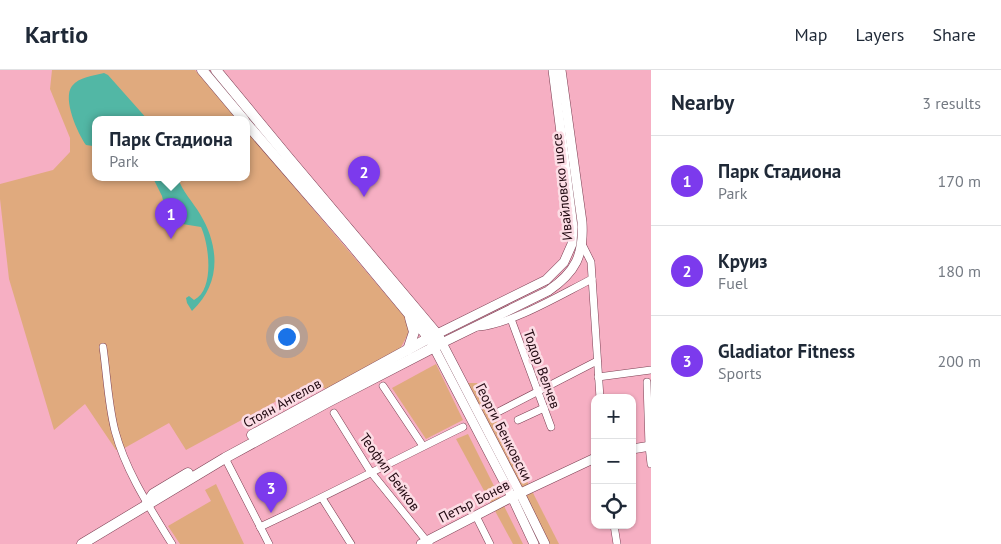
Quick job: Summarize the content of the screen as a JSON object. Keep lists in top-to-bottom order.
{
  "streets": {
    "main road": ["Стоян Ангелов"],
    "street": [
      "Ивайловско шосе",
      "Тодор Велчев",
      "Георги Бенковски",
      "Теофил Бейков",
      "Петър Бонев"
    ]
  },
  "crossings": [
    ["Ивайловско шосе", "Стоян Ангелов"],
    ["Ивайловско шосе", "Георги Бенковски"],
    ["Стоян Ангелов", "Георги Бенковски"],
    ["Георги Бенковски", "Петър Бонев"],
    ["Теофил Бейков", "Петър Бонев"]
  ],
  "page": {
    "header": "Kartio",
    "nav": ["Map", "Layers", "Share"],
    "heading": ["Nearby", "3 results"],
    "popup": ["Парк Стадиона", "Park"],
    "list": [
      {
        "mark": "1",
        "name": "Парк Стадиона",
        "note": "Park",
        "value": "170 m"
      },
      {
        "mark": "2",
        "name": "Круиз",
        "note": "Fuel",
        "value": "180 m"
      },
      {
        "mark": "3",
        "name": "Gladiator Fitness",
        "note": "Sports",
        "value": "200 m"
      }
    ],
    "pins": ["2", "1", "3"],
    "map_buttons": ["+", "−"]
  }
}
